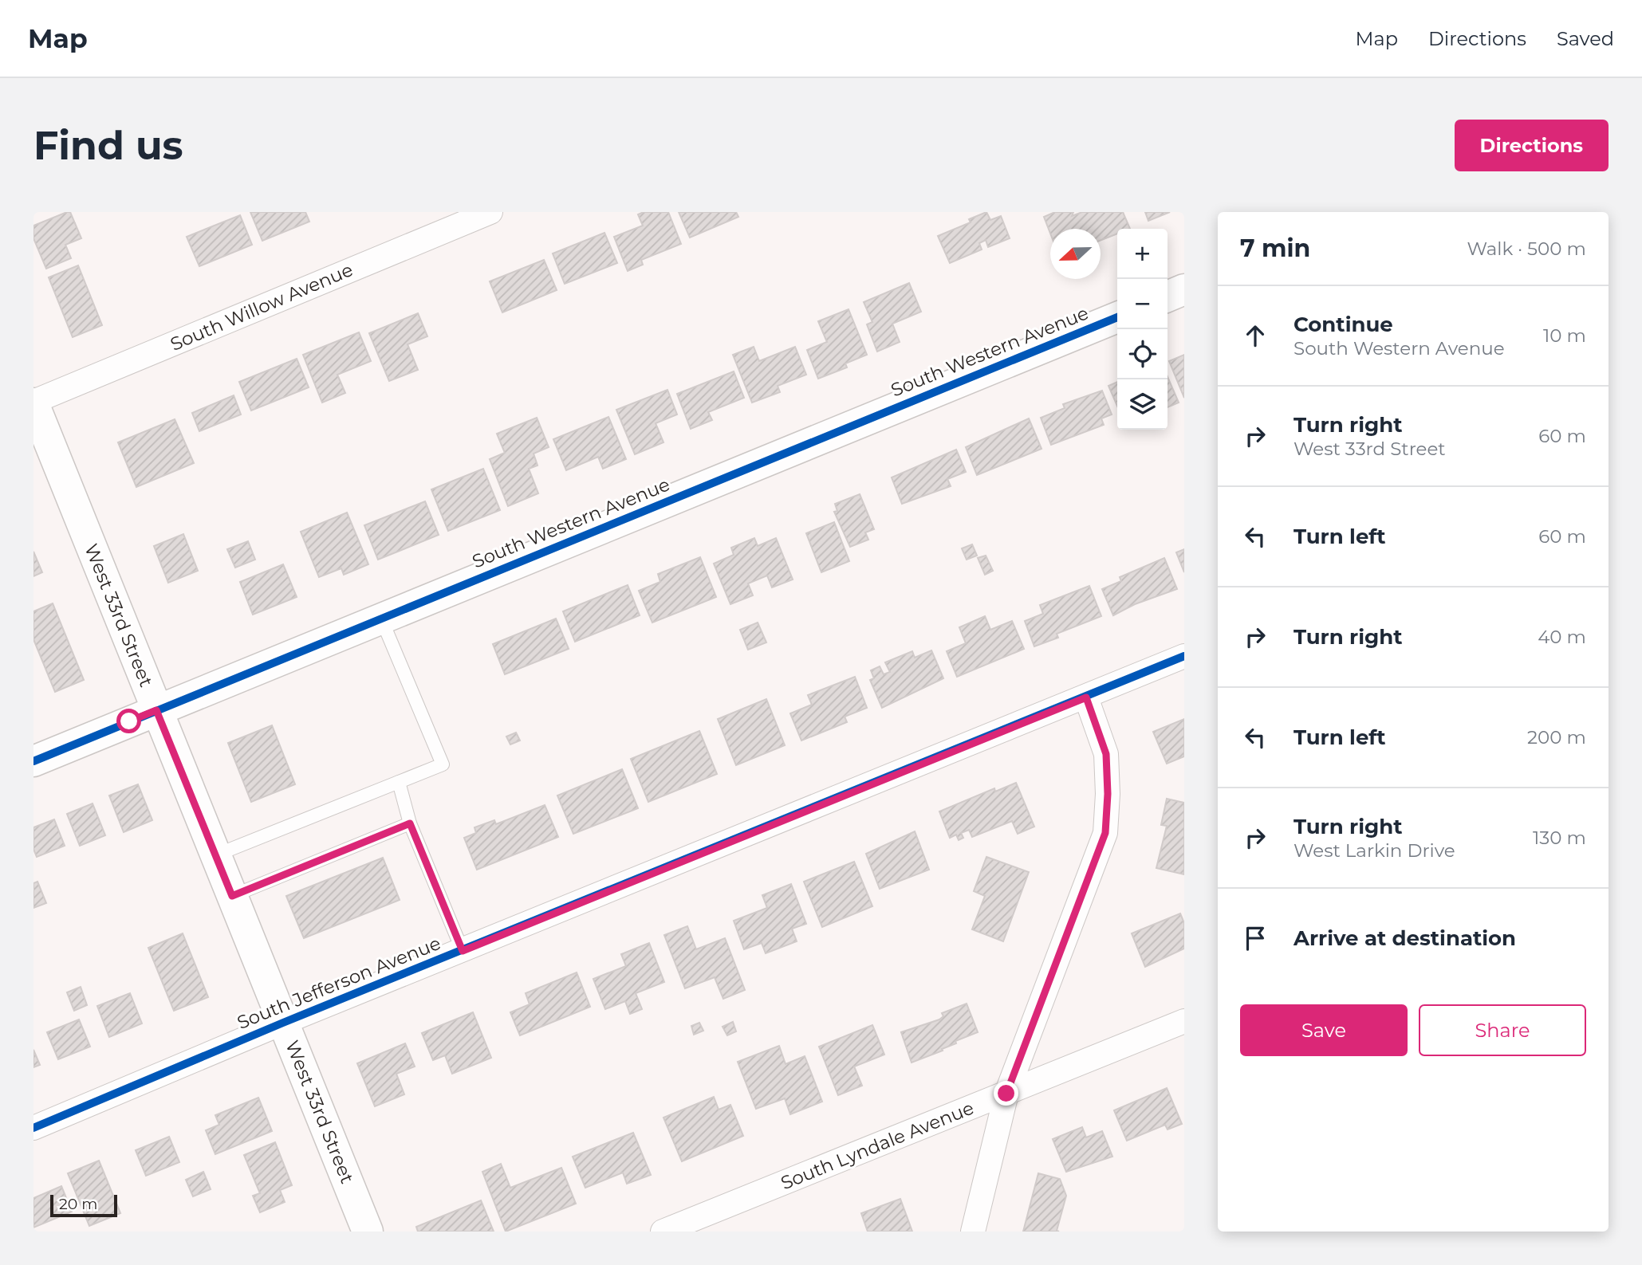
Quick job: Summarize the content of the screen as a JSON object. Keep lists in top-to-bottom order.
{
  "streets": {
    "street": [
      "South Willow Avenue",
      "South Western Avenue",
      "West 33rd Street",
      "South Jefferson Avenue",
      "South Lyndale Avenue"
    ]
  },
  "crossings": [
    ["South Willow Avenue", "West 33rd Street"],
    ["South Western Avenue", "West 33rd Street"],
    ["West 33rd Street", "South Jefferson Avenue"]
  ],
  "scale_bar": "20 m",
  "north": "left",
  "page": {
    "header": "Map",
    "nav": ["Map", "Directions", "Saved"],
    "buttons": [
      "Directions",
      ["Save", "Share"]
    ],
    "title": "Find us",
    "heading": ["7 min", "Walk · 500 m"],
    "map_buttons": ["+", "−"],
    "list": [
      ["Continue", "South Western Avenue", "10 m"],
      ["Turn right", "West 33rd Street", "60 m"],
      ["Turn left", "60 m"],
      ["Turn right", "40 m"],
      ["Turn left", "200 m"],
      ["Turn right", "West Larkin Drive", "130 m"],
      "Arrive at destination"
    ],
    "scale": "20 m"
  }
}
